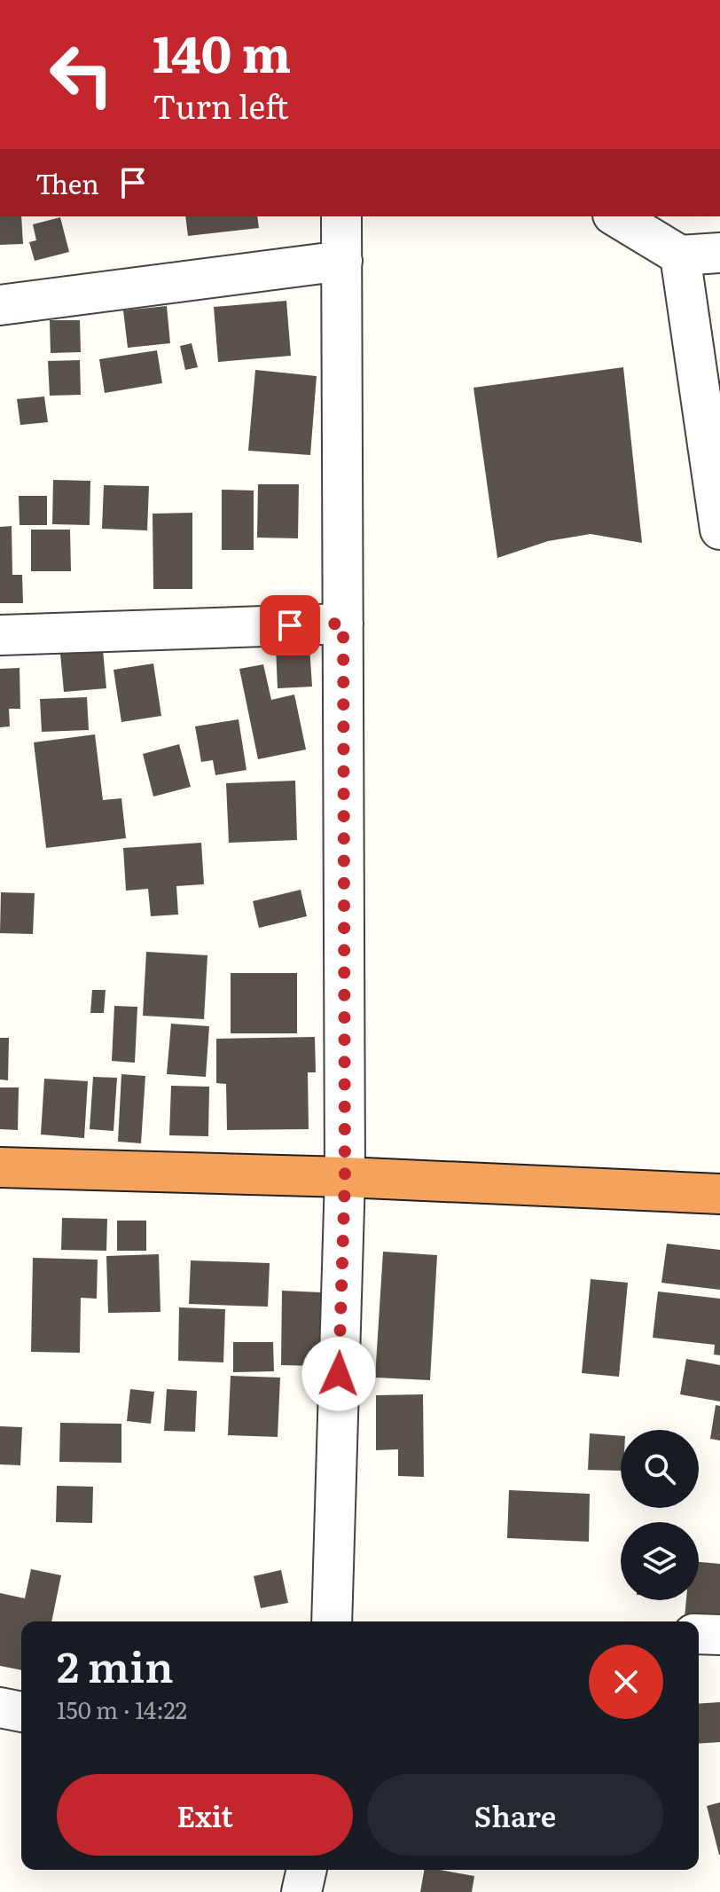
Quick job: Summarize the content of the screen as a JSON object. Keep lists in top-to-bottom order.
{
  "page": {
    "turn": ["140 m", "Turn left"],
    "then": "Then",
    "heading": ["2 min", "150 m · 14:22"],
    "buttons": ["Exit", "Share"]
  }
}
